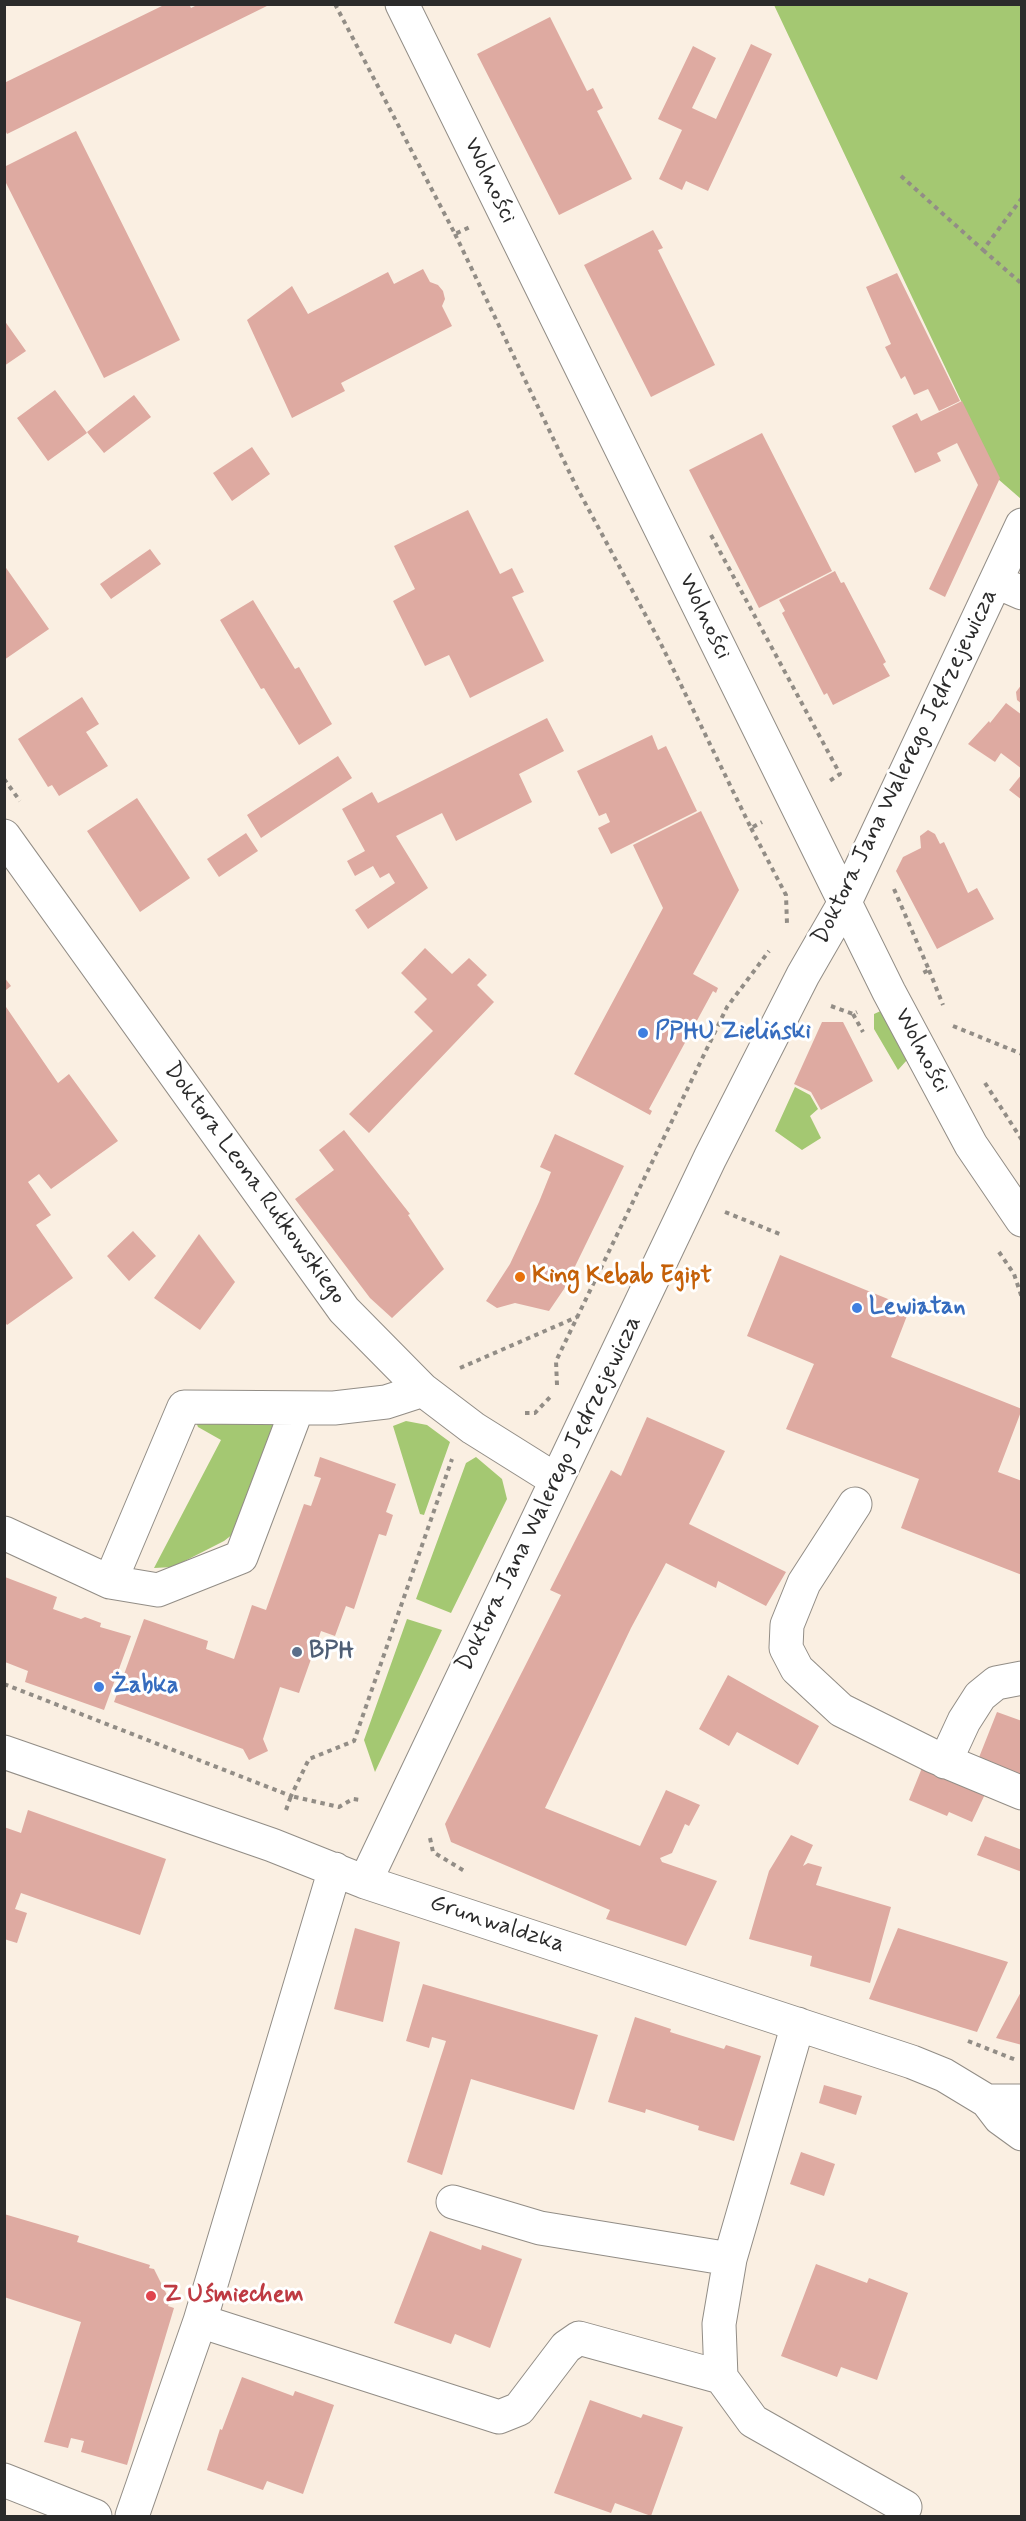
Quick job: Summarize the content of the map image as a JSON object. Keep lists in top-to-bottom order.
{
  "streets": {
    "street": [
      "Wolności",
      "Doktora Jana Walerego Jędrzejewicza",
      "Doktora Leona Rutkowskiego",
      "Grunwaldzka"
    ]
  },
  "crossings": [
    ["Wolności", "Doktora Jana Walerego Jędrzejewicza"],
    ["Doktora Jana Walerego Jędrzejewicza", "Doktora Leona Rutkowskiego"],
    ["Doktora Jana Walerego Jędrzejewicza", "Grunwaldzka"]
  ],
  "places": [
    "PPHU Zieliński",
    "King Kebab Egipt",
    "Lewiatan",
    "BPH",
    "Żabka",
    "Z Uśmiechem"
  ]
}
